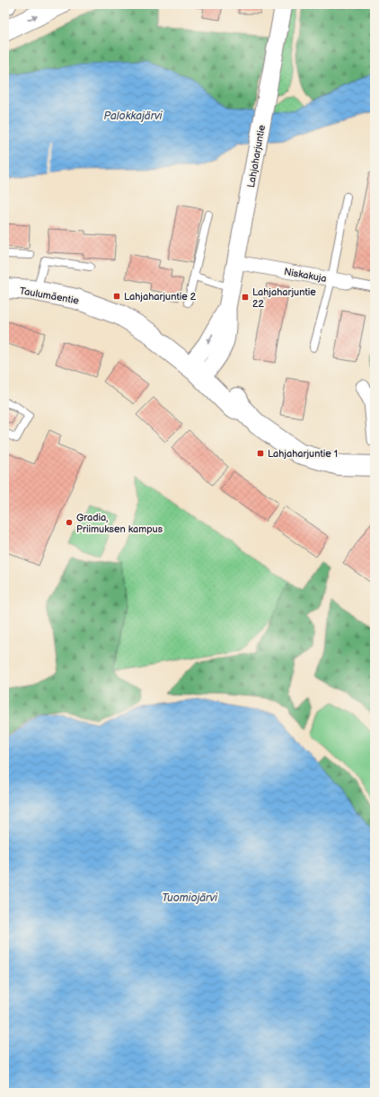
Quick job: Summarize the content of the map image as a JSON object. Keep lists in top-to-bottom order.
{
  "streets": {
    "main road": ["Taulumäentie"],
    "street": ["Lahjaharjuntie", "Niskakuja"]
  },
  "crossings": [
    ["Lahjaharjuntie", "Niskakuja"],
    ["Lahjaharjuntie", "Taulumäentie"]
  ],
  "water": ["Palokkajärvi", "Tuomiojärvi"],
  "places": {
    "transit": ["Lahjaharjuntie 2", "Lahjaharjuntie 22", "Lahjaharjuntie 1"],
    "other": ["Gradia, Priimuksen kampus"]
  }
}
